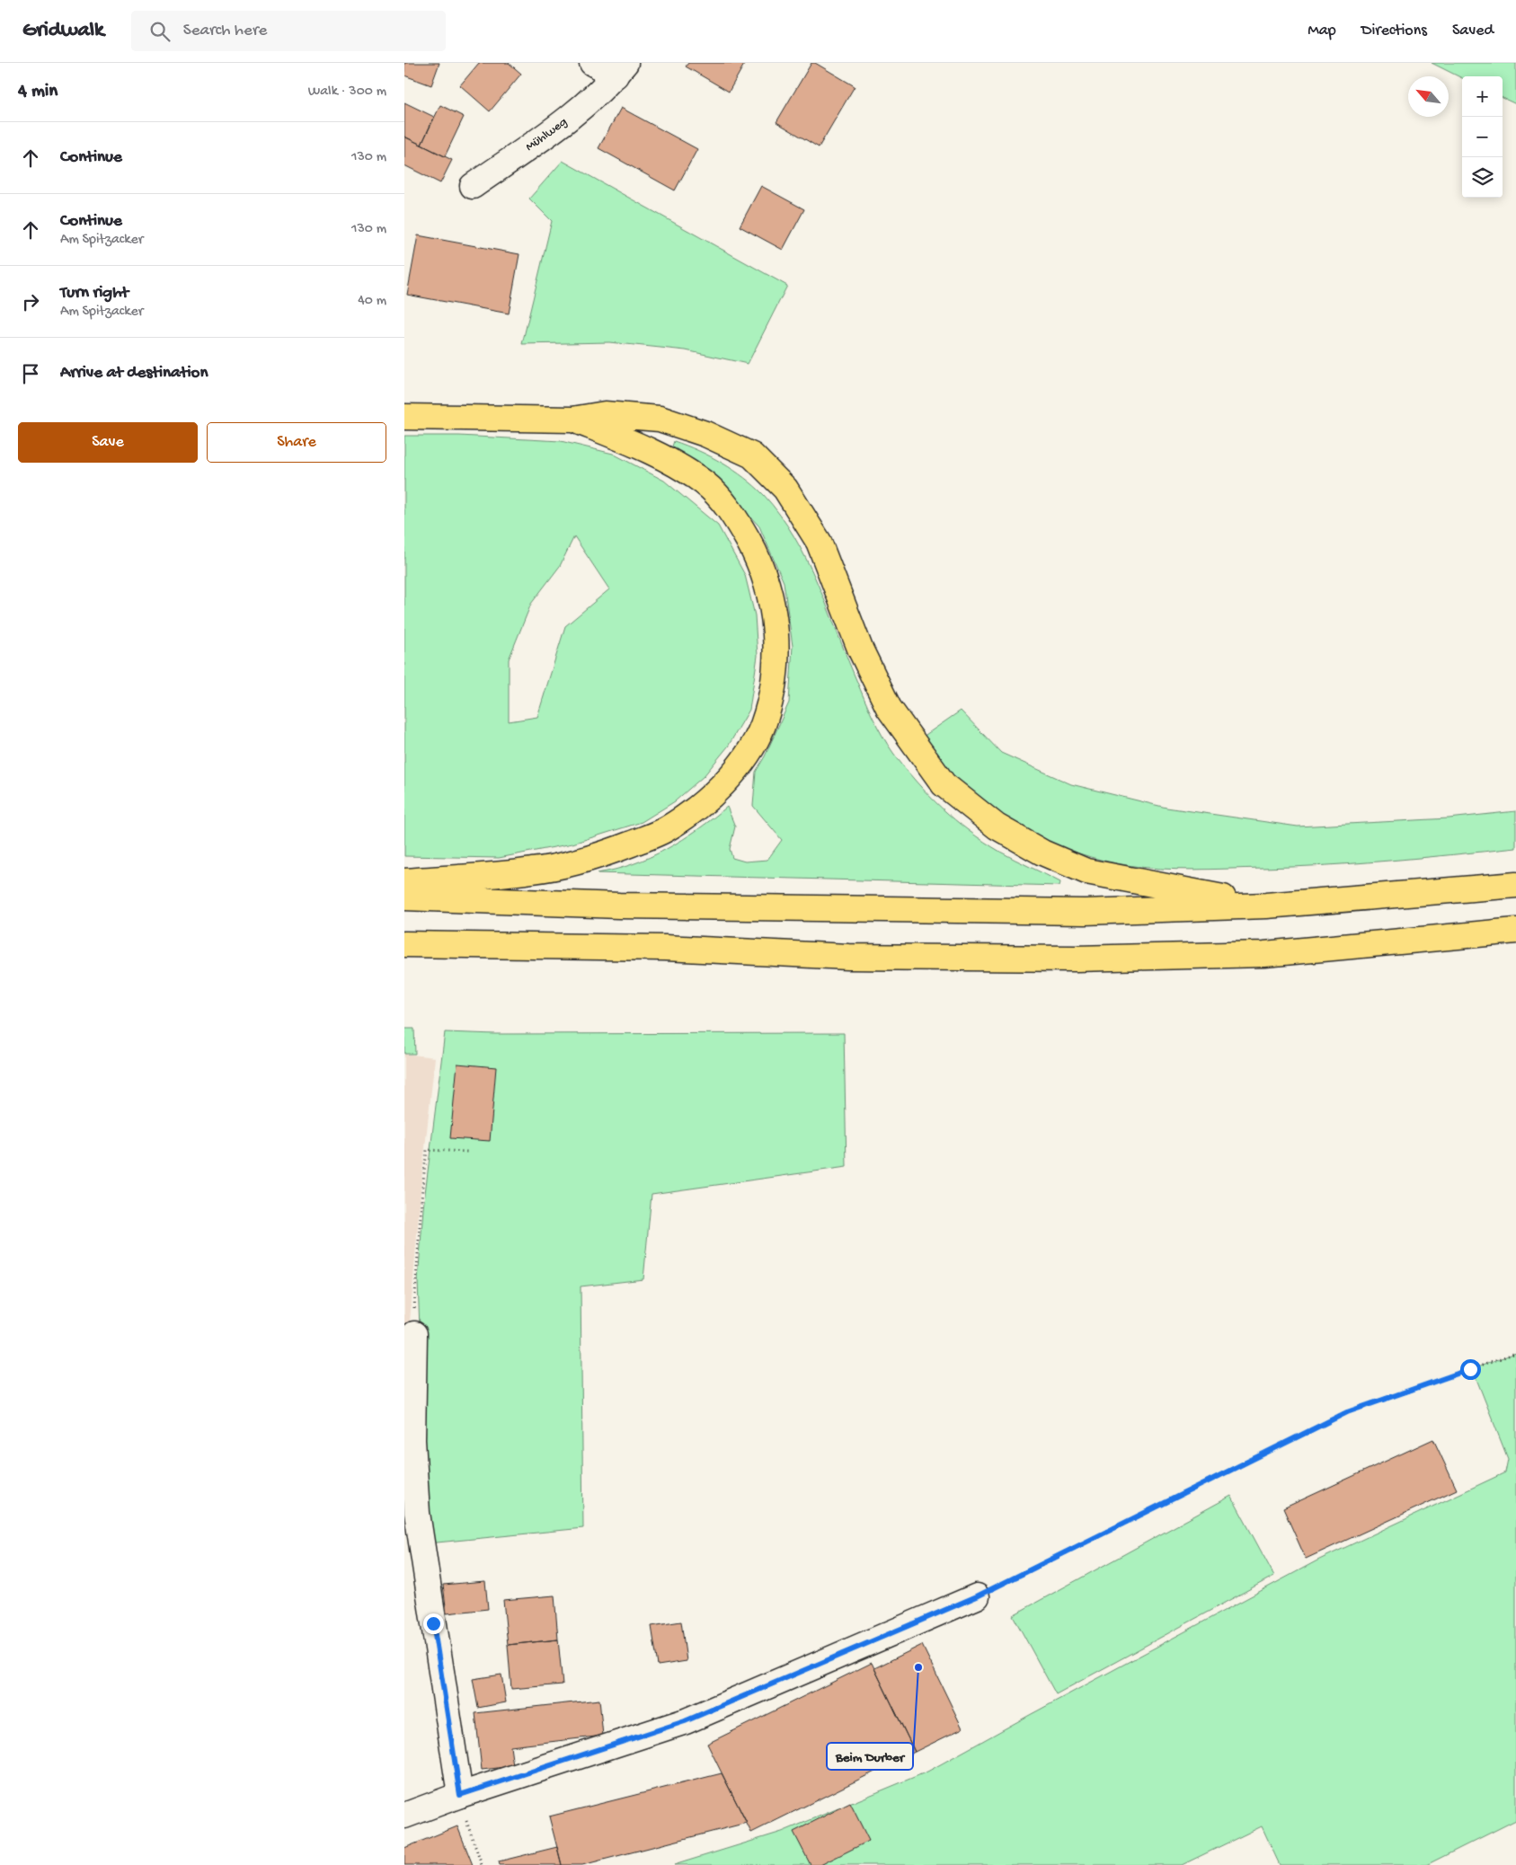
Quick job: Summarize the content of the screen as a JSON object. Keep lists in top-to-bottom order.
{
  "streets": {
    "street": ["Mühlweg"]
  },
  "places": ["Beim Durber"],
  "north": "top left",
  "page": {
    "header": "Gridwalk",
    "search": "Search here",
    "nav": ["Map", "Directions", "Saved"],
    "heading": ["4 min", "Walk · 300 m"],
    "map_buttons": ["+", "−"],
    "list": [
      ["Continue", "130 m"],
      ["Continue", "Am Spitzacker", "130 m"],
      ["Turn right", "Am Spitzacker", "40 m"],
      "Arrive at destination"
    ],
    "buttons": ["Save", "Share"]
  }
}
